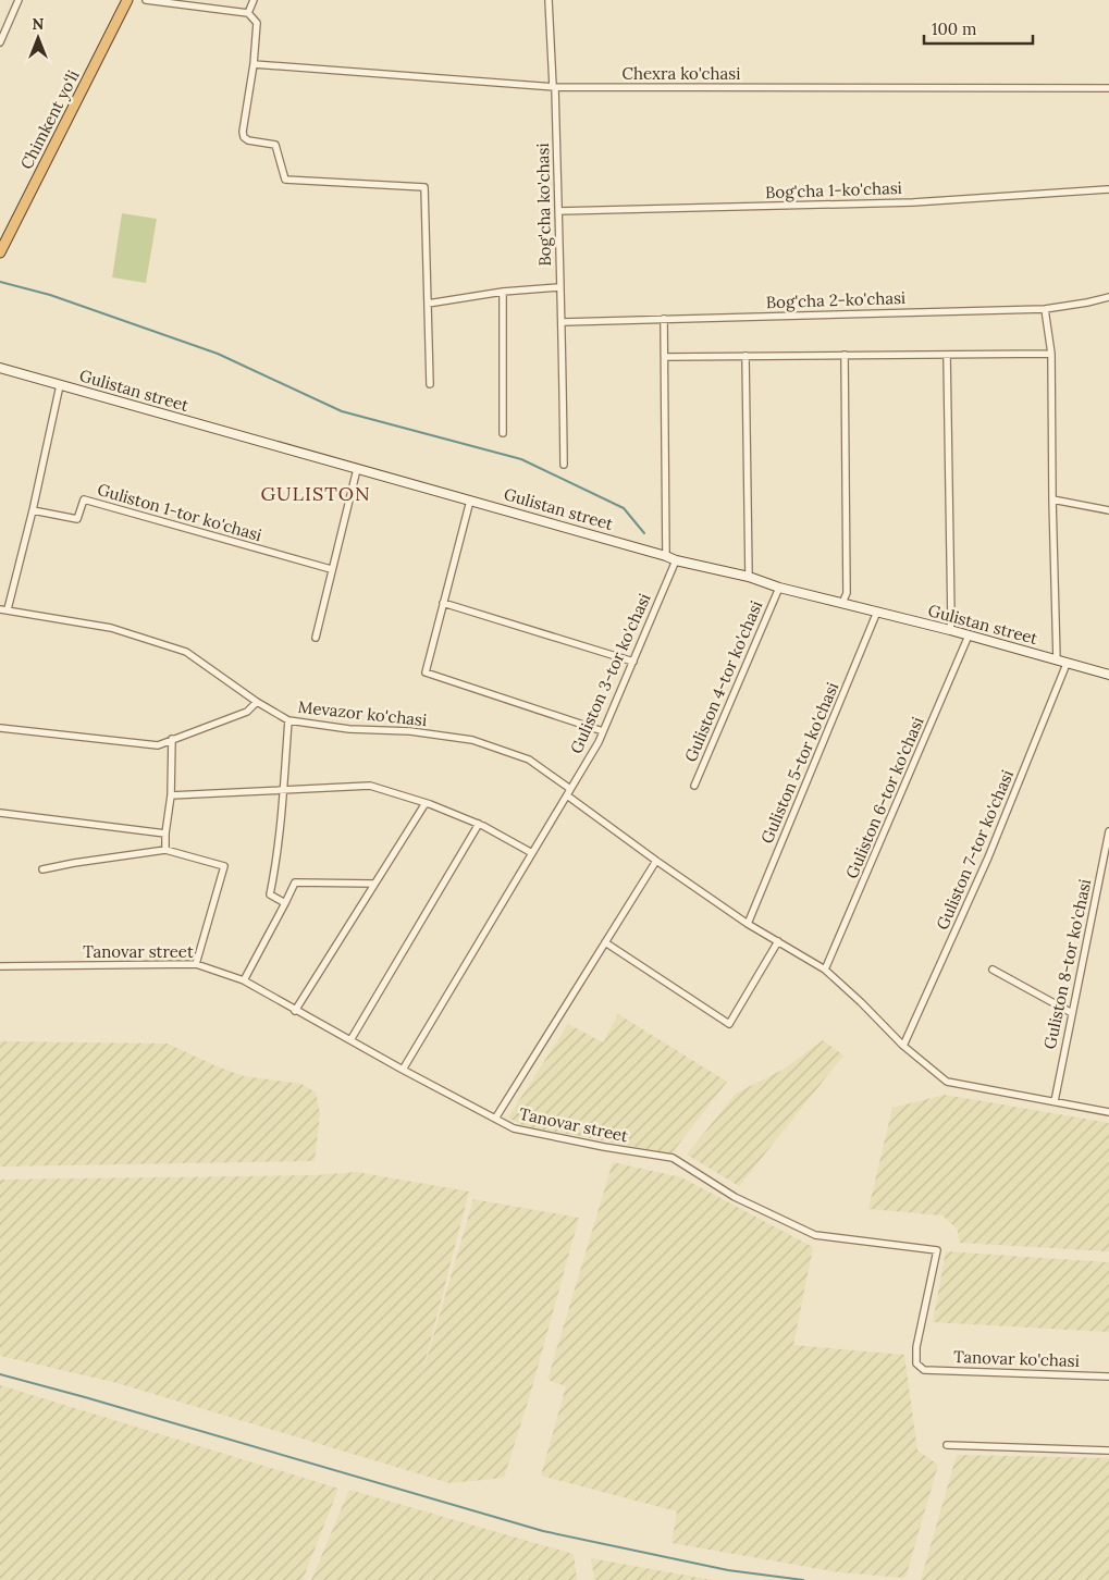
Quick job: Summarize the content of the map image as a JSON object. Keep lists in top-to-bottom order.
{
  "streets": {
    "highway": ["Chimkent yo‘li"],
    "main road": ["Gulistan street"],
    "street": [
      "Chexra ko'chasi",
      "Bog'cha 1-ko'chasi",
      "Bog'cha ko'chasi",
      "Bog'cha 2-ko'chasi",
      "Guliston 1-tor ko'chasi",
      "Guliston 3-tor ko'chasi",
      "Guliston 4-tor ko'chasi",
      "Mevazor ko'chasi",
      "Guliston 5-tor ko'chasi",
      "Guliston 6-tor ko'chasi",
      "Guliston 7-tor ko'chasi",
      "Tanovar street",
      "Guliston 8-tor ko'chasi"
    ]
  },
  "crossings": [
    ["Chexra ko'chasi", "Bog'cha ko'chasi"],
    ["Bog'cha 1-ko'chasi", "Bog'cha ko'chasi"],
    ["Bog'cha ko'chasi", "Bog'cha 2-ko'chasi"],
    ["Gulistan street", "Guliston 3-tor ko'chasi"],
    ["Gulistan street", "Guliston 4-tor ko'chasi"],
    ["Gulistan street", "Guliston 5-tor ko'chasi"],
    ["Gulistan street", "Guliston 6-tor ko'chasi"],
    ["Gulistan street", "Guliston 7-tor ko'chasi"],
    ["Guliston 3-tor ko'chasi", "Mevazor ko'chasi"],
    ["Guliston 3-tor ko'chasi", "Tanovar street"],
    ["Mevazor ko'chasi", "Guliston 5-tor ko'chasi"],
    ["Mevazor ko'chasi", "Guliston 6-tor ko'chasi"],
    ["Mevazor ko'chasi", "Guliston 7-tor ko'chasi"],
    ["Mevazor ko'chasi", "Guliston 8-tor ko'chasi"]
  ],
  "districts": ["GULISTON"],
  "scale_bar": "100 m",
  "north": "top"
}
